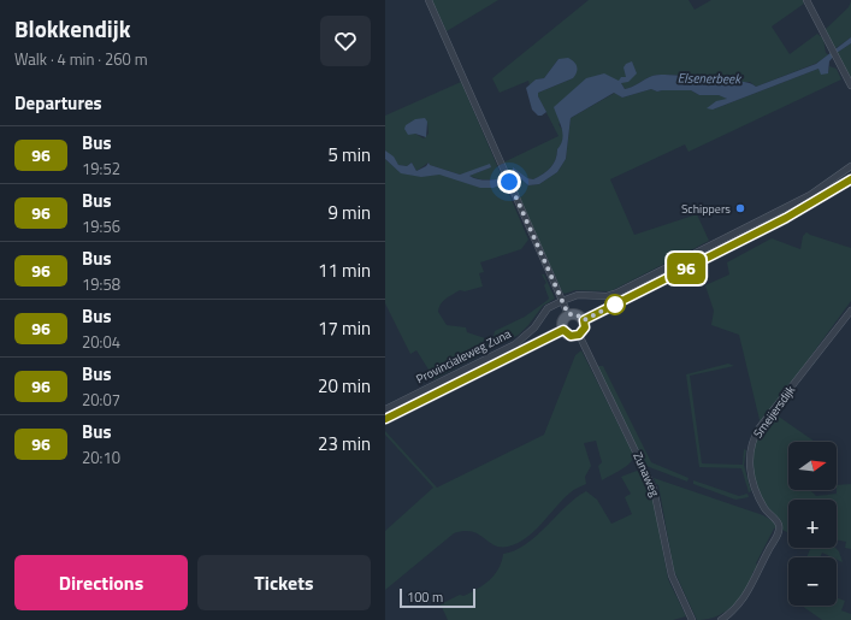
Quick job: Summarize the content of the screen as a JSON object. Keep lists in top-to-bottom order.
{
  "streets": {
    "main road": ["Provincialeweg Zuna"],
    "street": ["Smeijersdijk", "Zunaweg"]
  },
  "crossings": [
    ["Provincialeweg Zuna", "Zunaweg"]
  ],
  "water": ["Elsenerbeek"],
  "places": ["Schippers"],
  "lines": ["bus line 96"],
  "scale_bar": "100 m",
  "north": "right",
  "page": {
    "heading": [
      ["Blokkendijk", "Walk · 4 min · 260 m"],
      "Departures"
    ],
    "on_map": "96",
    "list": [
      {
        "mark": "96",
        "name": "Bus",
        "note": "19:52",
        "value": "5 min"
      },
      {
        "mark": "96",
        "name": "Bus",
        "note": "19:56",
        "value": "9 min"
      },
      {
        "mark": "96",
        "name": "Bus",
        "note": "19:58",
        "value": "11 min"
      },
      {
        "mark": "96",
        "name": "Bus",
        "note": "20:04",
        "value": "17 min"
      },
      {
        "mark": "96",
        "name": "Bus",
        "note": "20:07",
        "value": "20 min"
      },
      {
        "mark": "96",
        "name": "Bus",
        "note": "20:10",
        "value": "23 min"
      }
    ],
    "map_buttons": ["+", "−"],
    "buttons": ["Directions", "Tickets"],
    "scale": "100 m"
  }
}
